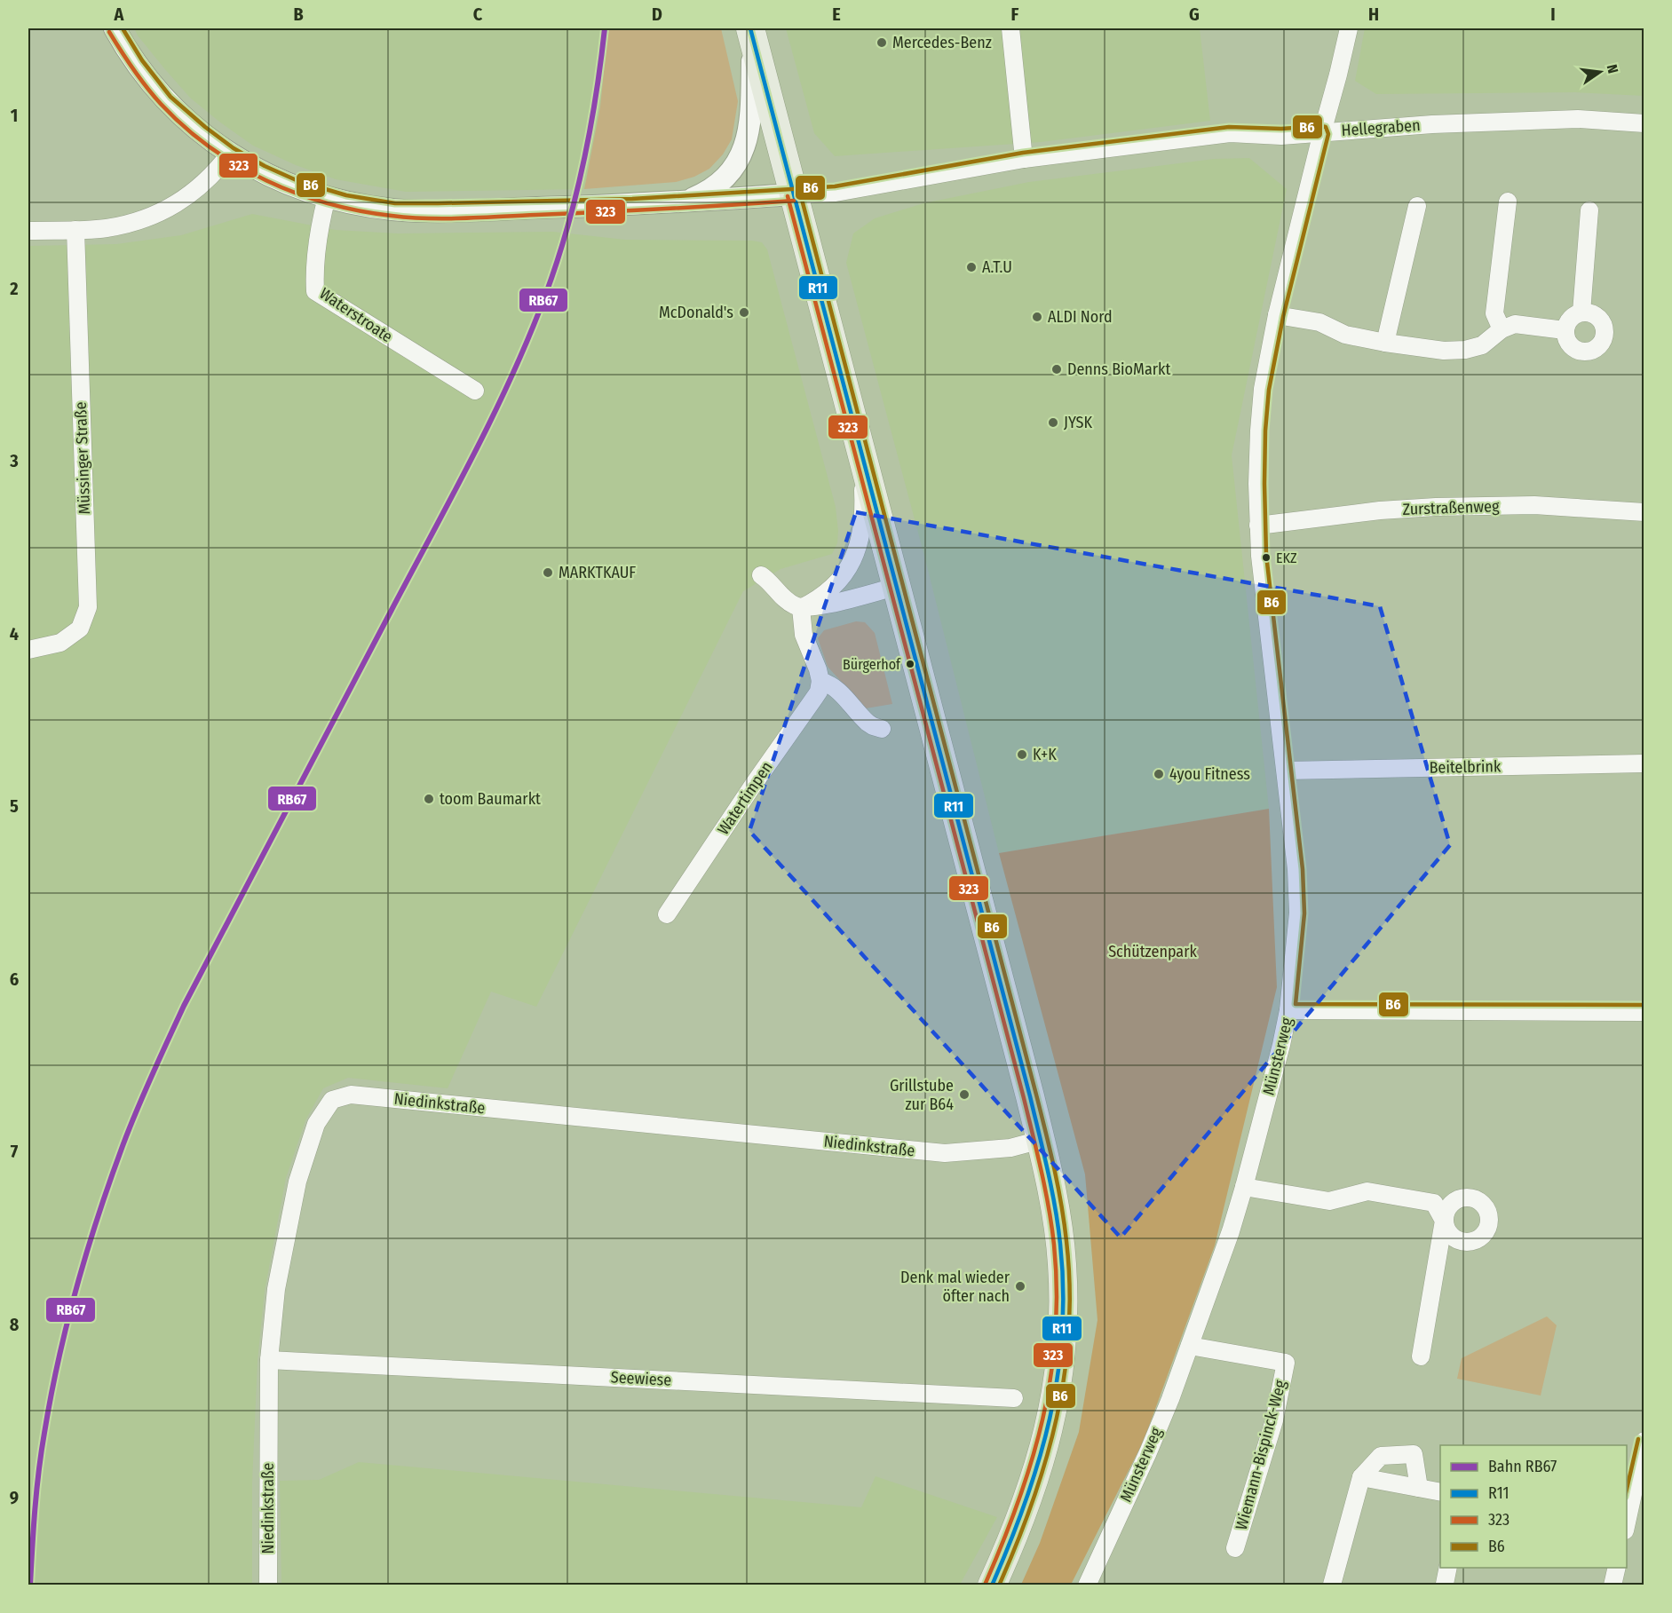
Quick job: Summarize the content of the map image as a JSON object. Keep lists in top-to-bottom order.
{
  "streets": {
    "street": [
      "Hellegraben",
      "Waterstroate",
      "Müssinger Straße",
      "Zurstraßenweg",
      "Beitelbrink",
      "Watertimpen",
      "Münsterweg",
      "Niedinkstraße",
      "Seewiese",
      "Wiemann-Bispinck-Weg"
    ]
  },
  "crossings": [
    ["Hellegraben", "Münsterweg"],
    ["Zurstraßenweg", "Münsterweg"],
    ["Beitelbrink", "Münsterweg"],
    ["Münsterweg", "Wiemann-Bispinck-Weg"],
    ["Niedinkstraße", "Seewiese"]
  ],
  "parks": ["Schützenpark"],
  "places": [
    "Mercedes-Benz",
    "A.T.U",
    "McDonald's",
    "ALDI Nord",
    "Denns BioMarkt",
    "JYSK",
    "EKZ",
    "MARKTKAUF",
    "Bürgerhof",
    "K+K",
    "4you Fitness",
    "toom Baumarkt",
    "Grillstube zur B64",
    "Denk mal wieder öfter nach"
  ],
  "lines": [
    "rail line RB67",
    "transit line R11",
    "transit line B6",
    "transit line 323"
  ],
  "legend": [
    "Bahn RB67",
    "R11",
    "323",
    "B6"
  ],
  "north": "right",
  "grid": {
    "columns": [
      "A",
      "B",
      "C",
      "D",
      "E",
      "F",
      "G",
      "H",
      "I"
    ],
    "rows": [
      "1",
      "2",
      "3",
      "4",
      "5",
      "6",
      "7",
      "8",
      "9"
    ]
  }
}
